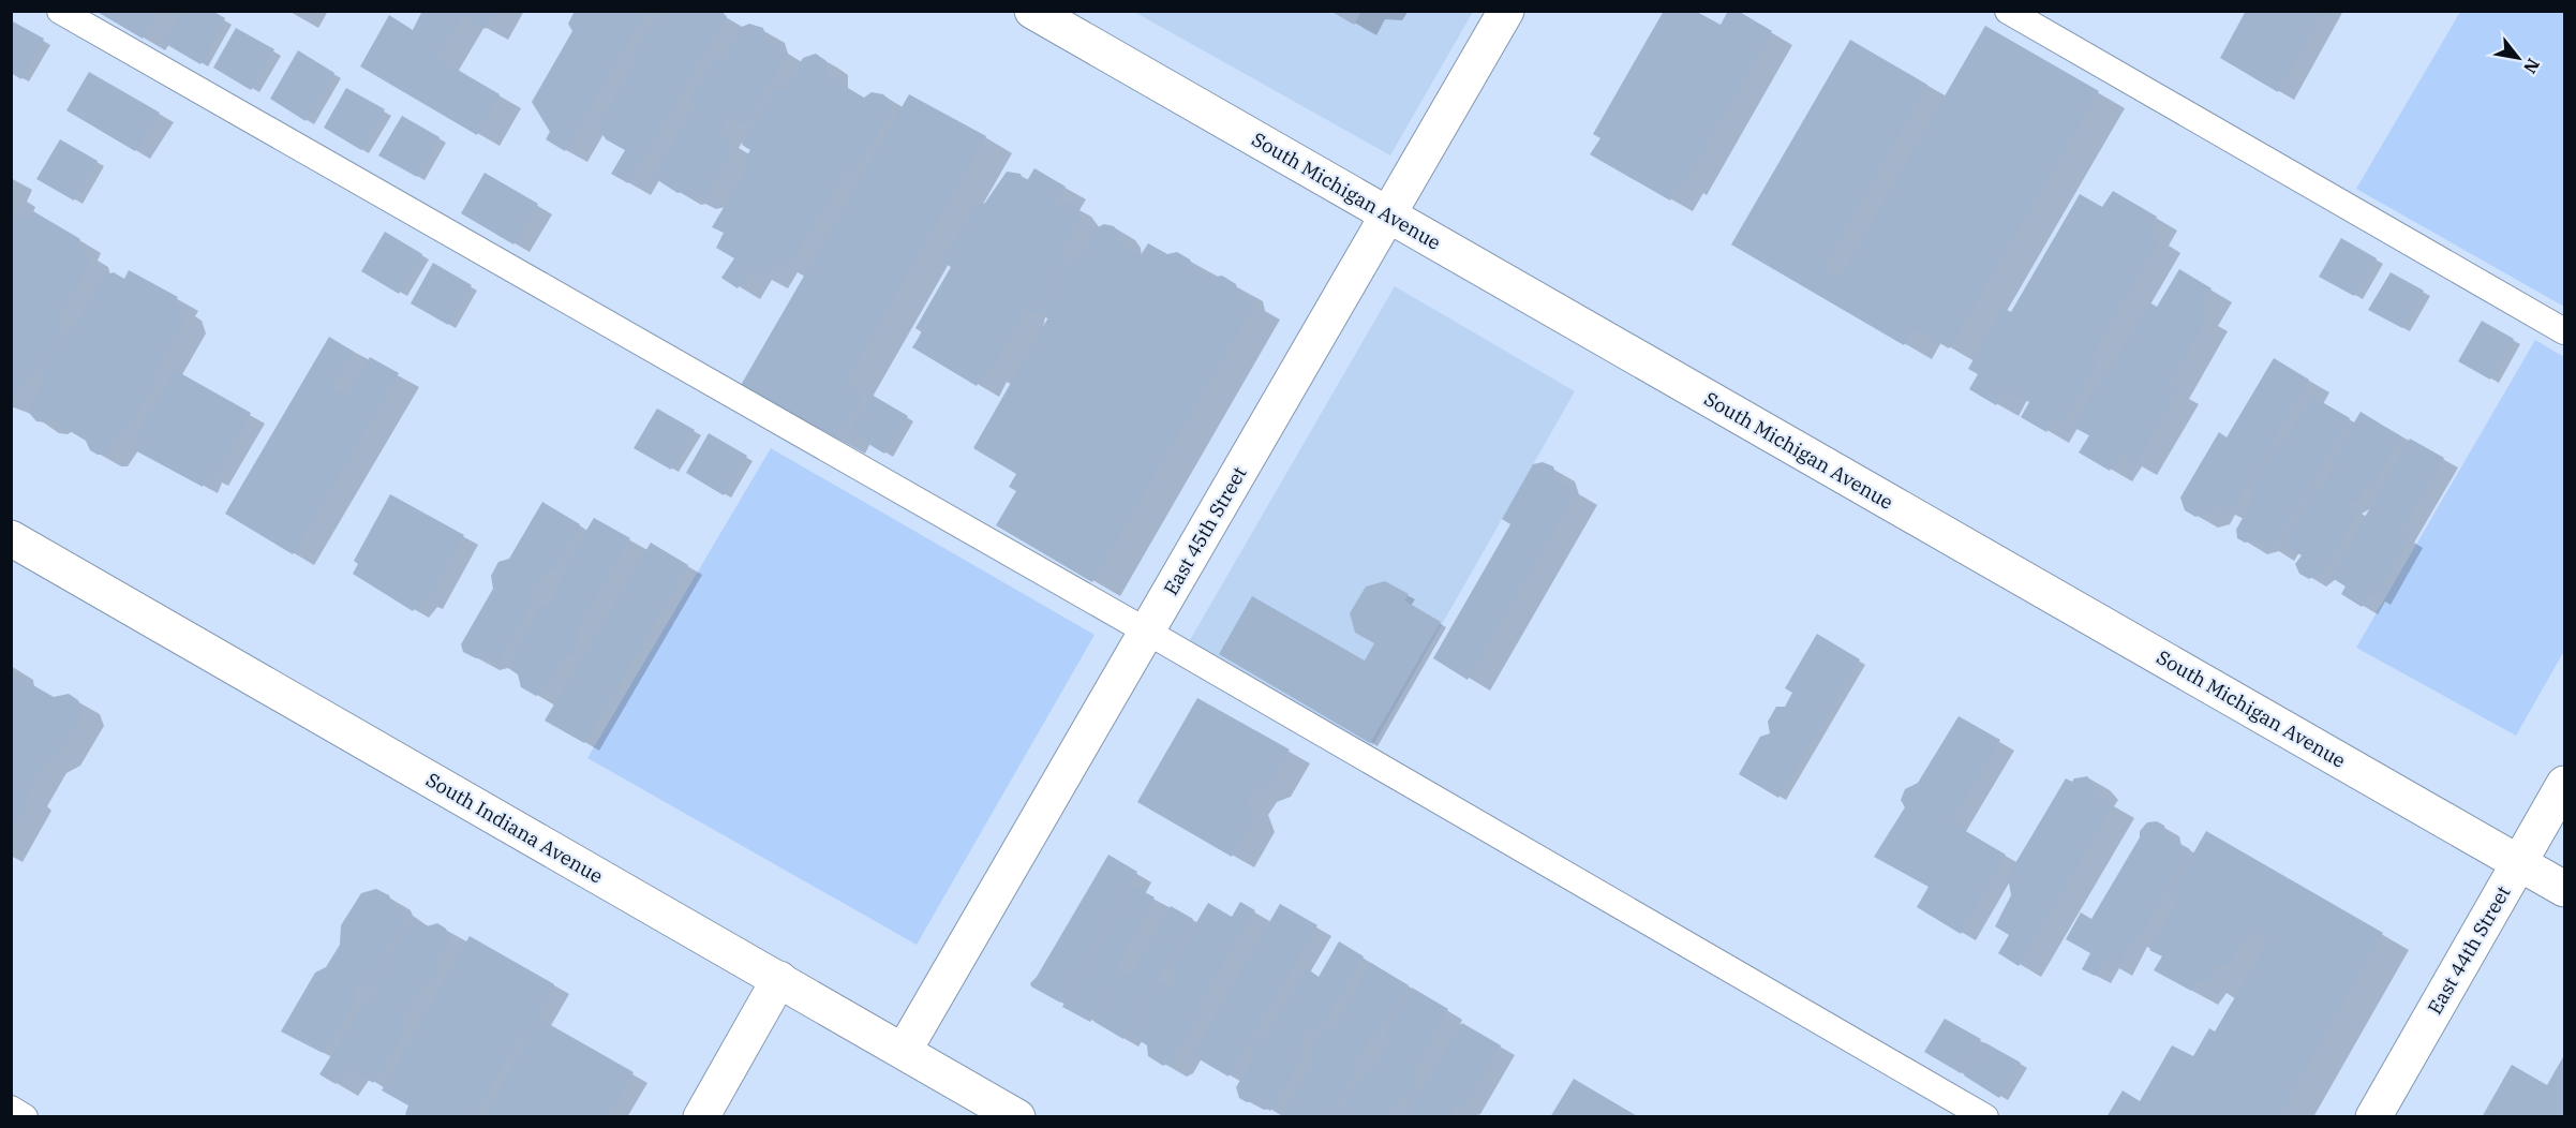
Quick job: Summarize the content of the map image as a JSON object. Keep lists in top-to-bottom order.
{
  "streets": {
    "street": [
      "South Michigan Avenue",
      "East 45th Street",
      "South Indiana Avenue",
      "East 44th Street"
    ]
  },
  "crossings": [
    ["South Michigan Avenue", "East 45th Street"],
    ["South Michigan Avenue", "East 44th Street"],
    ["East 45th Street", "South Indiana Avenue"]
  ],
  "north": "bottom right"
}
